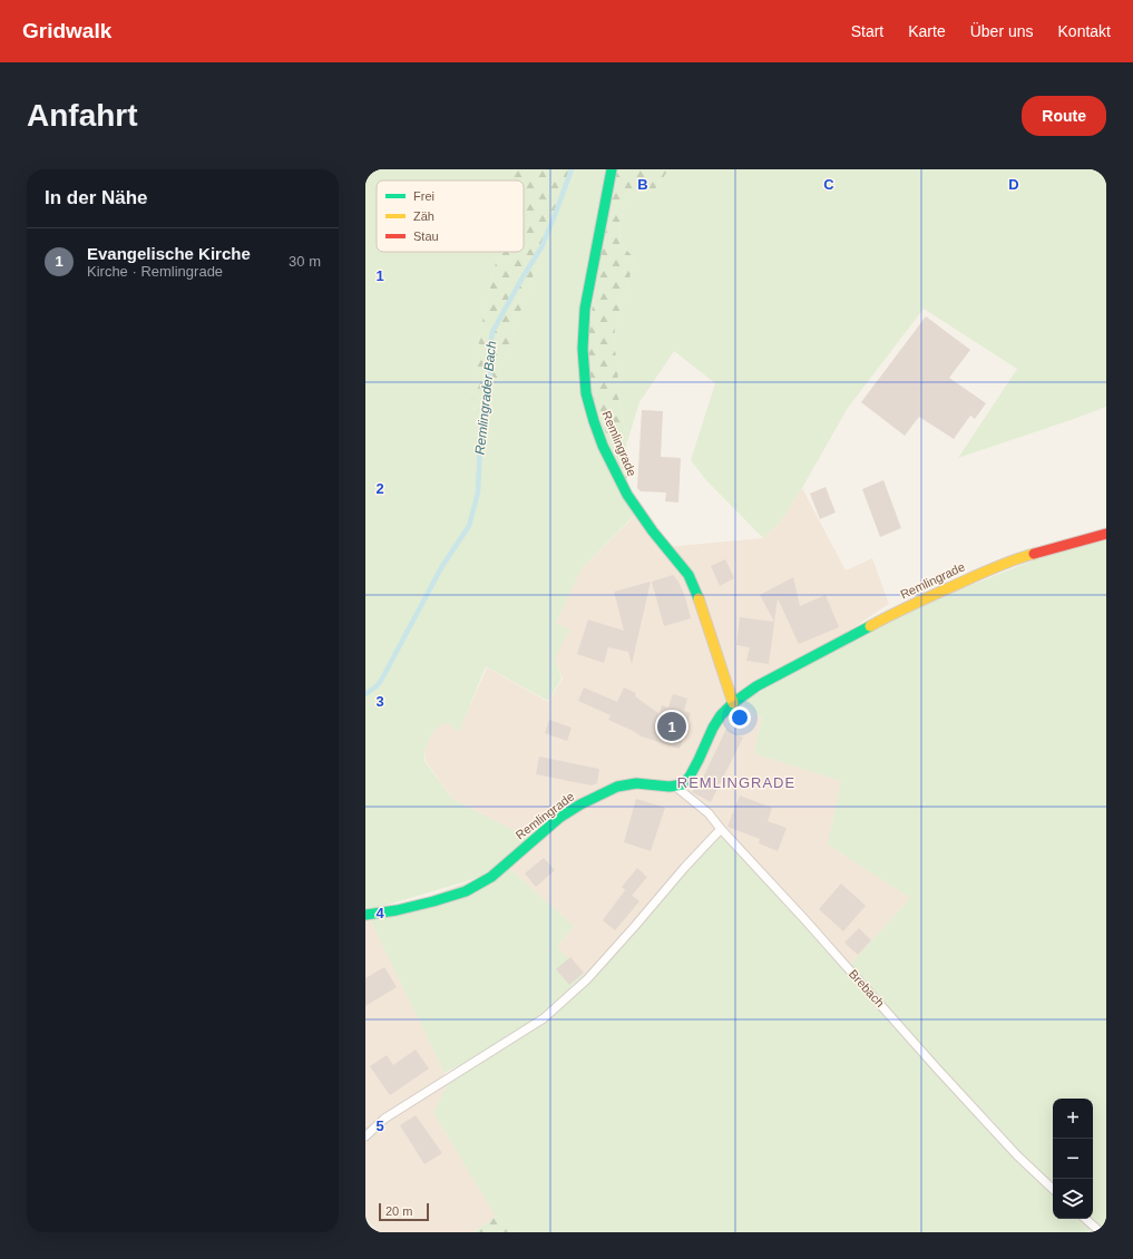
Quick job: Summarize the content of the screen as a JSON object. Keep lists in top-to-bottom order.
{
  "streets": {
    "street": ["Remlingrade"],
    "lane": ["Brebach"]
  },
  "crossings": [
    ["Remlingrade", "Brebach"]
  ],
  "districts": ["REMLINGRADE"],
  "water": ["Remlingrader Bach"],
  "legend": ["Frei", "Zäh", "Stau"],
  "scale_bar": "20 m",
  "page": {
    "header": "Gridwalk",
    "nav": [
      "Start",
      "Karte",
      "Über uns",
      "Kontakt"
    ],
    "buttons": "Route",
    "title": "Anfahrt",
    "heading": "In der Nähe",
    "list": [
      {
        "mark": "1",
        "name": "Evangelische Kirche",
        "note": "Kirche · Remlingrade",
        "value": "30 m"
      }
    ],
    "pins": "1",
    "map_buttons": ["+", "−"],
    "scale": "20 m"
  },
  "grid": {
    "columns": ["B", "C", "D"],
    "rows": [
      "1",
      "2",
      "3",
      "4",
      "5"
    ]
  }
}
